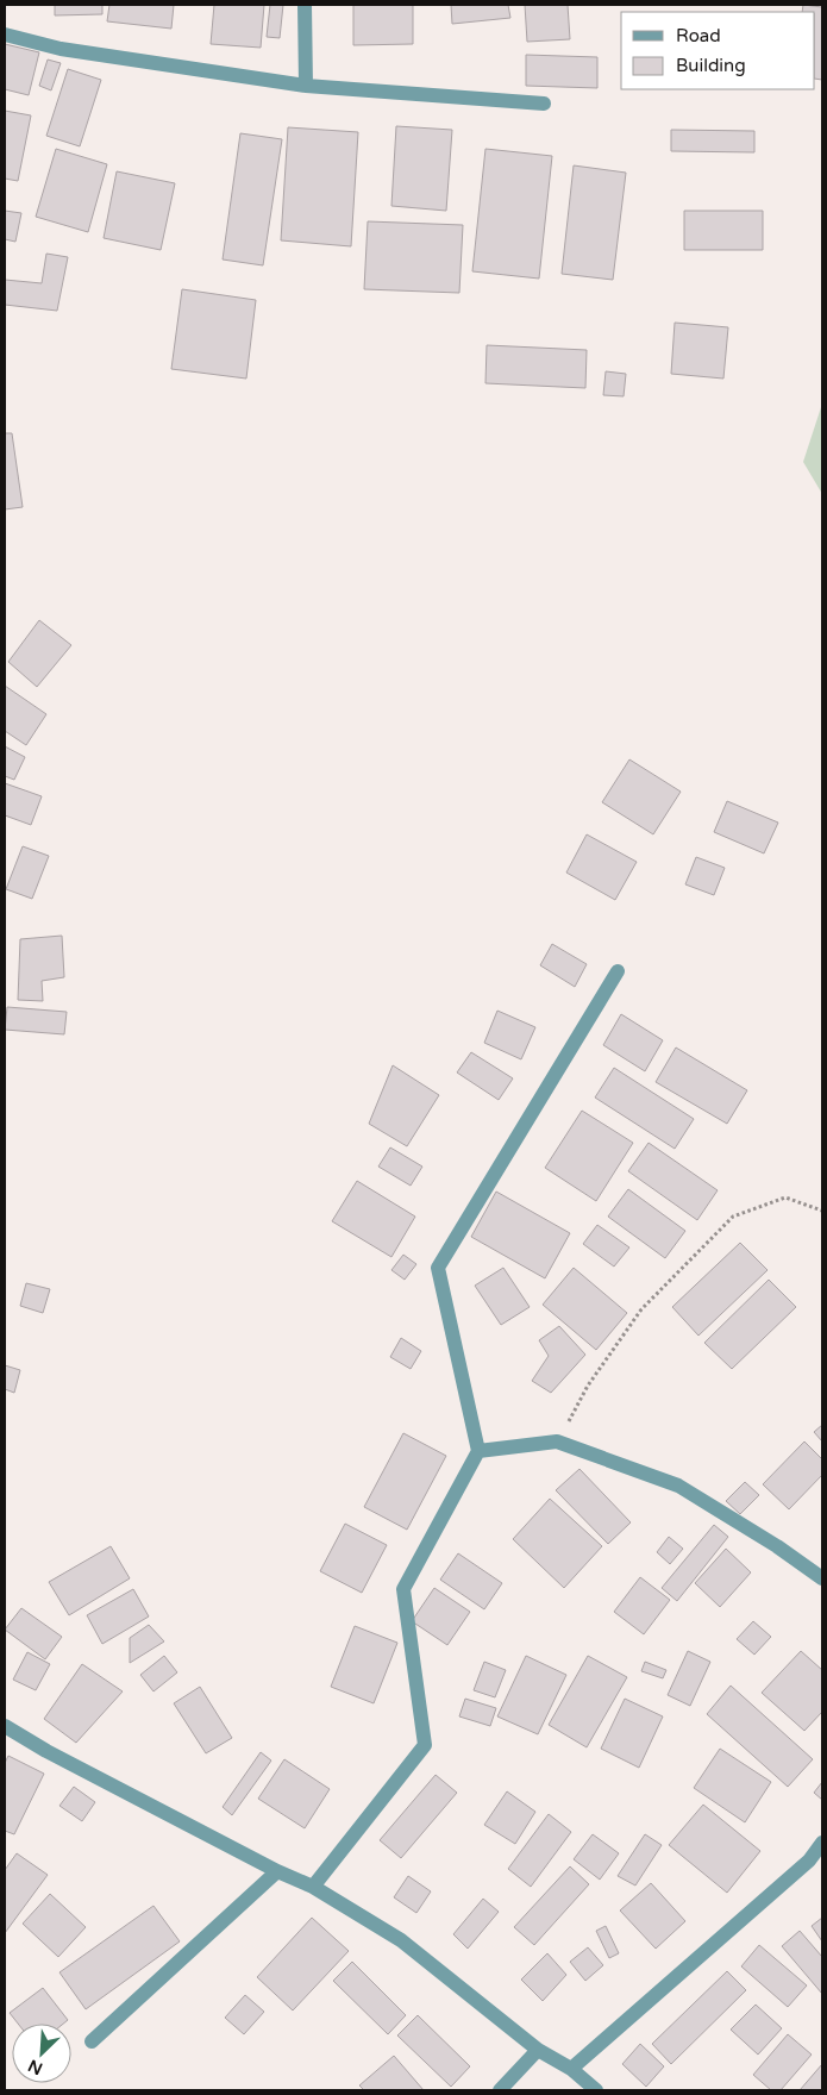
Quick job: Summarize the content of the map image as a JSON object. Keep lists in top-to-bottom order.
{
  "legend": ["Road", "Building"],
  "north": "bottom left"
}
